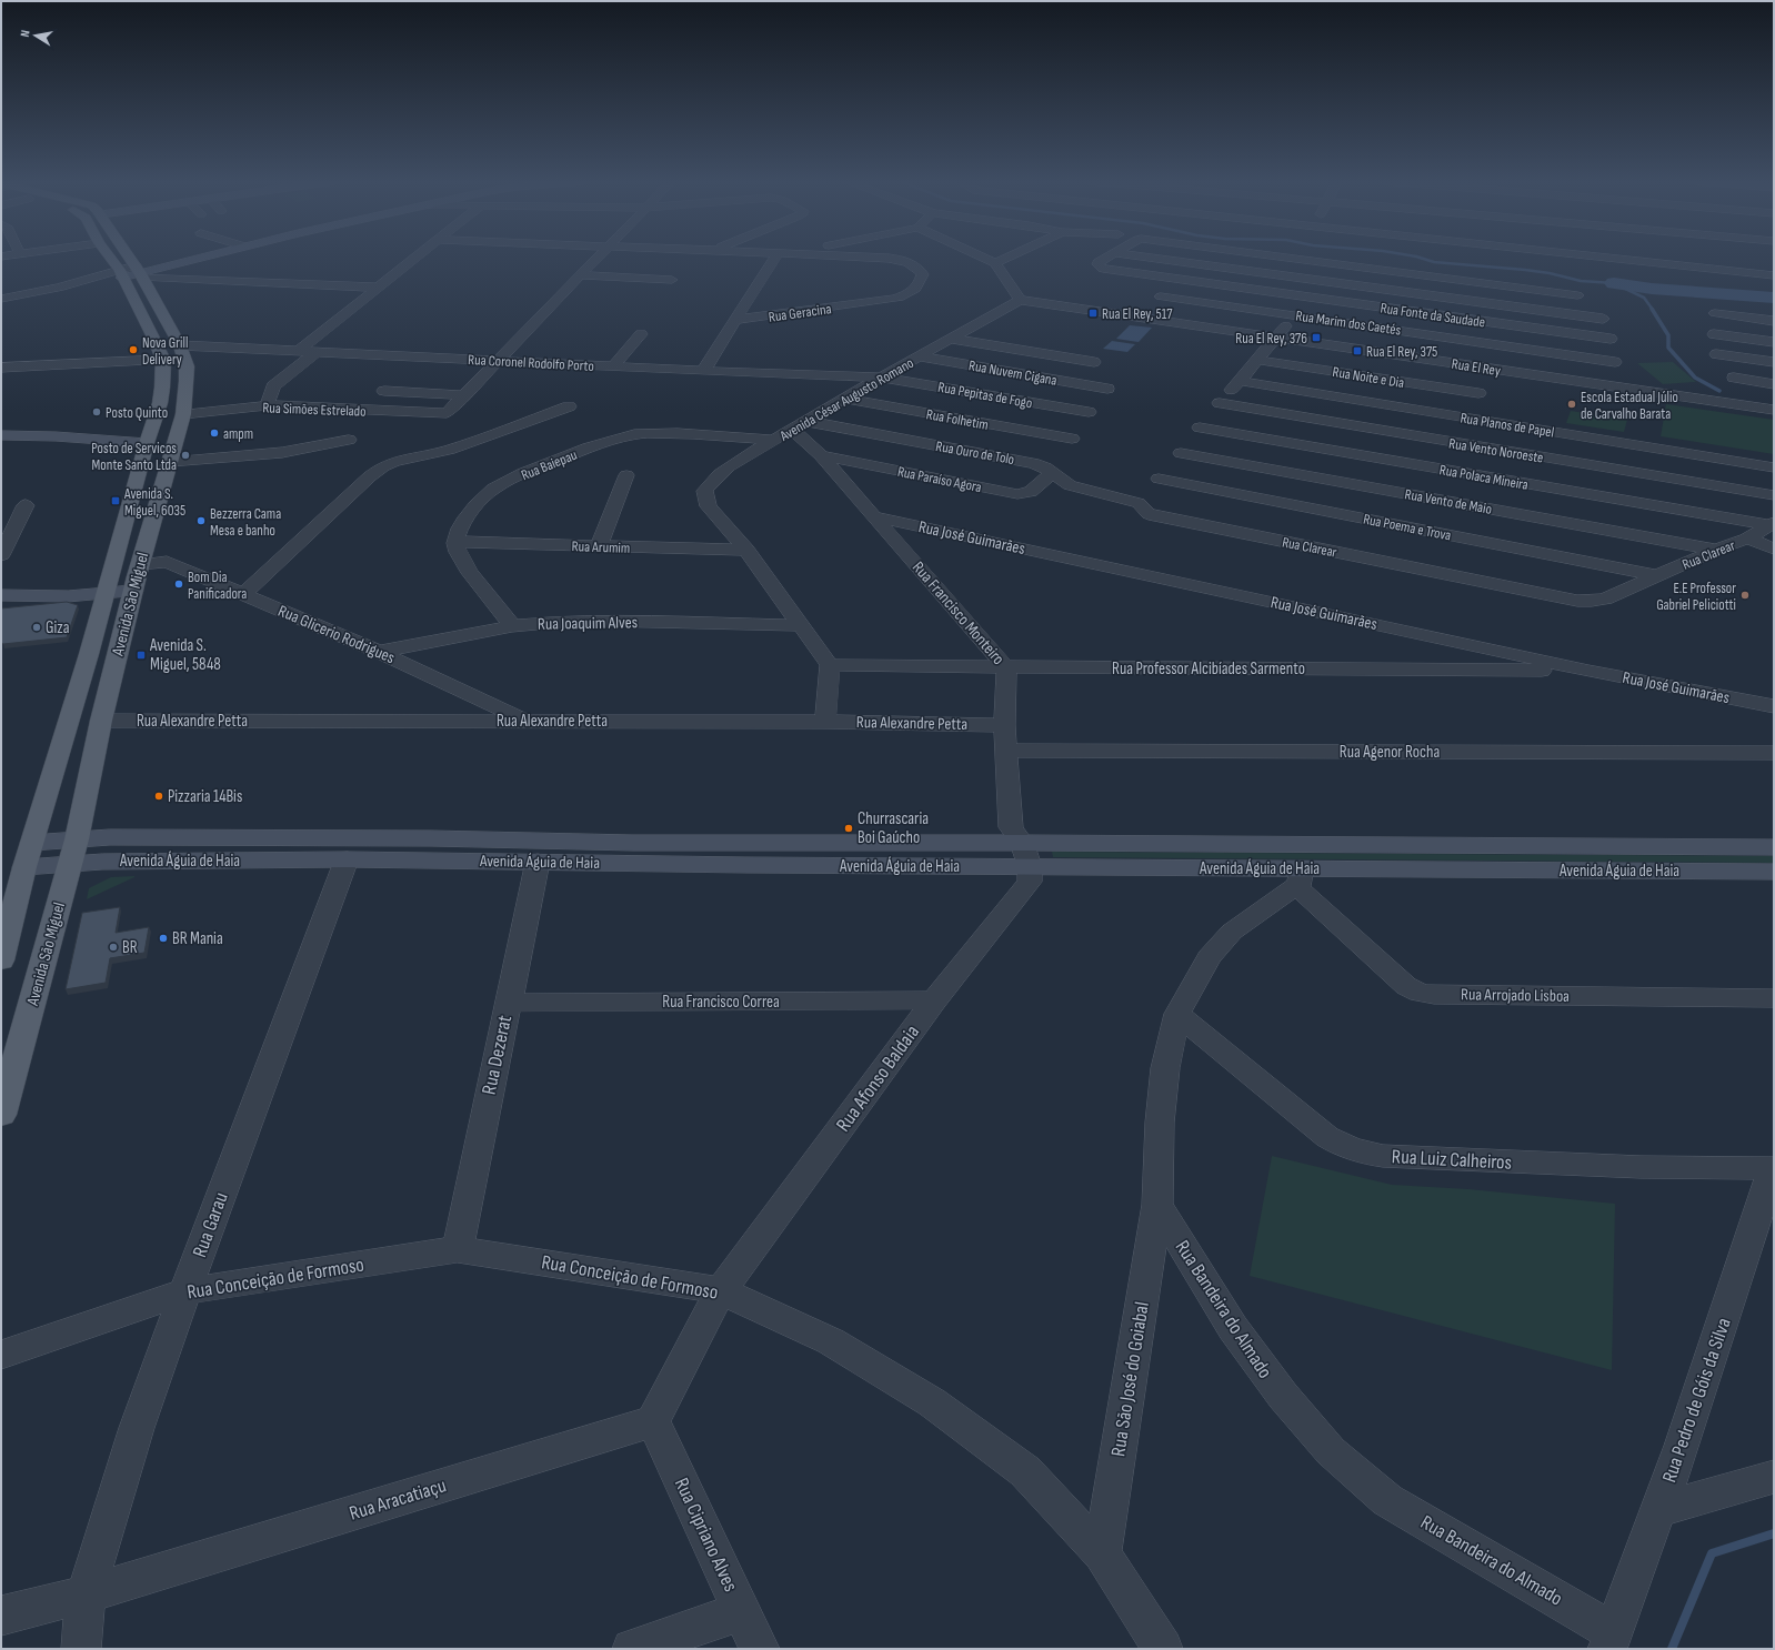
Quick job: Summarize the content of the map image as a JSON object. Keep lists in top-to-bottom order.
{
  "streets": {
    "main road": ["Avenida São Miguel", "Avenida Águia de Haia"],
    "street": [
      "Rua Geracina",
      "Rua Fonte da Saudade",
      "Rua Marim dos Caetés",
      "Rua Coronel Rodolfo Porto",
      "Rua El Rey",
      "Rua Nuvem Cigana",
      "Rua Noite e Dia",
      "Rua Pepitas de Fogo",
      "Avenida César Augusto Romano",
      "Rua Simões Estrelado",
      "Rua Folhetim",
      "Rua Planos de Papel",
      "Rua Vento Noroeste",
      "Rua Ouro de Tolo",
      "Rua Baiepau",
      "Rua Polaca Mineira",
      "Rua Paraíso Agora",
      "Rua Vento de Maio",
      "Rua Poema e Trova",
      "Rua José Guimarães",
      "Rua Arumim",
      "Rua Clarear",
      "Rua Francisco Monteiro",
      "Rua Joaquim Alves",
      "Rua Glicerio Rodrigues",
      "Rua Professor Alcibíades Sarmento",
      "Rua Alexandre Petta",
      "Rua Agenor Rocha",
      "Rua Arrojado Lisboa",
      "Rua Francisco Correa",
      "Rua Dezerat",
      "Rua Afonso Baldaia",
      "Rua Luiz Calheiros",
      "Rua Garau",
      "Rua Conceição de Formoso",
      "Rua Bandeira do Almado",
      "Rua São José do Goiabal",
      "Rua Pedro de Góis da Silva",
      "Rua Aracatiaçu",
      "Rua Cipriano Alves"
    ]
  },
  "crossings": [
    ["Rua Coronel Rodolfo Porto", "Rua Pepitas de Fogo"],
    ["Rua Coronel Rodolfo Porto", "Avenida César Augusto Romano"],
    ["Rua Coronel Rodolfo Porto", "Avenida São Miguel"],
    ["Rua El Rey", "Avenida César Augusto Romano"],
    ["Rua Nuvem Cigana", "Avenida César Augusto Romano"],
    ["Rua Pepitas de Fogo", "Avenida César Augusto Romano"],
    ["Avenida César Augusto Romano", "Rua Folhetim"],
    ["Avenida César Augusto Romano", "Rua Ouro de Tolo"],
    ["Avenida César Augusto Romano", "Rua Baiepau"],
    ["Avenida César Augusto Romano", "Rua Arumim"],
    ["Avenida César Augusto Romano", "Rua Francisco Monteiro"],
    ["Avenida César Augusto Romano", "Rua Joaquim Alves"],
    ["Avenida César Augusto Romano", "Rua Professor Alcibíades Sarmento"],
    ["Rua Simões Estrelado", "Avenida São Miguel"],
    ["Rua Ouro de Tolo", "Rua Paraíso Agora"],
    ["Rua Ouro de Tolo", "Rua Clarear"],
    ["Rua Ouro de Tolo", "Rua Francisco Monteiro"],
    ["Rua Baiepau", "Rua Arumim"],
    ["Rua Polaca Mineira", "Rua Clarear"],
    ["Rua Paraíso Agora", "Rua Francisco Monteiro"],
    ["Rua Vento de Maio", "Rua Clarear"],
    ["Rua Poema e Trova", "Rua Clarear"],
    ["Rua José Guimarães", "Rua Francisco Monteiro"],
    ["Rua José Guimarães", "Rua Professor Alcibíades Sarmento"],
    ["Avenida São Miguel", "Rua Glicerio Rodrigues"],
    ["Avenida São Miguel", "Rua Alexandre Petta"],
    ["Avenida São Miguel", "Avenida Águia de Haia"],
    ["Rua Francisco Monteiro", "Rua Professor Alcibíades Sarmento"],
    ["Rua Francisco Monteiro", "Rua Alexandre Petta"],
    ["Rua Francisco Monteiro", "Rua Agenor Rocha"],
    ["Rua Francisco Monteiro", "Avenida Águia de Haia"],
    ["Rua Francisco Monteiro", "Rua Afonso Baldaia"],
    ["Rua Joaquim Alves", "Rua Glicerio Rodrigues"],
    ["Rua Glicerio Rodrigues", "Rua Alexandre Petta"],
    ["Avenida Águia de Haia", "Rua Arrojado Lisboa"],
    ["Avenida Águia de Haia", "Rua Dezerat"],
    ["Avenida Águia de Haia", "Rua Afonso Baldaia"],
    ["Avenida Águia de Haia", "Rua Garau"],
    ["Rua Francisco Correa", "Rua Dezerat"],
    ["Rua Francisco Correa", "Rua Afonso Baldaia"],
    ["Rua Dezerat", "Rua Conceição de Formoso"],
    ["Rua Afonso Baldaia", "Rua Conceição de Formoso"],
    ["Rua Luiz Calheiros", "Rua Pedro de Góis da Silva"],
    ["Rua Garau", "Rua Conceição de Formoso"],
    ["Rua Garau", "Rua Aracatiaçu"],
    ["Rua Conceição de Formoso", "Rua São José do Goiabal"],
    ["Rua Bandeira do Almado", "Rua São José do Goiabal"],
    ["Rua Bandeira do Almado", "Rua Pedro de Góis da Silva"],
    ["Rua Aracatiaçu", "Rua Cipriano Alves"]
  ],
  "places": {
    "transit": [
      "Rua El Rey, 517",
      "Rua El Rey, 376",
      "Rua El Rey, 375",
      "Avenida S. Miguel, 6035",
      "Avenida S. Miguel, 5848"
    ],
    "other": [
      "Nova Grill Delivery",
      "Escola Estadual Júlio de Carvalho Barata",
      "Posto Quinto",
      "ampm",
      "Posto de Servicos Monte Santo Ltda",
      "Bezzerra Cama Mesa e banho",
      "Bom Dia Panificadora",
      "E.E Professor Gabriel Peliciotti",
      "Giza",
      "Pizzaria 14Bis",
      "Churrascaria Boi Gaúcho",
      "BR Mania",
      "BR"
    ]
  },
  "north": "left"
}
